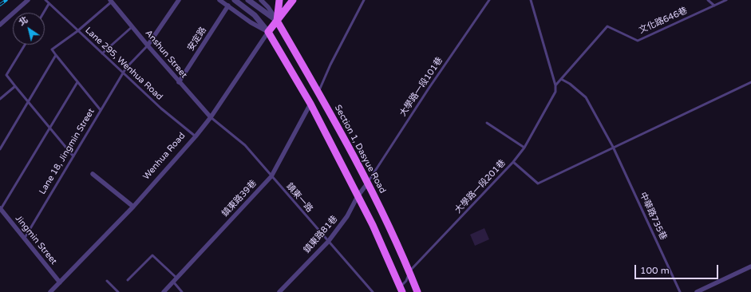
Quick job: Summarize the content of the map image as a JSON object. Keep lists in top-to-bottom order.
{
  "streets": {
    "main road": ["Section 1, Dasyue Road", "Wenhua Road"],
    "street": [
      "安定路",
      "Anshun Street",
      "鎮東路39巷",
      "鎮東路81巷",
      "Jingmin Street"
    ],
    "lane": [
      "文化路646巷",
      "Lane 295, Wenhua Road",
      "大學路一段101巷",
      "Lane 18, Jingmin Street",
      "大學路一段201巷",
      "鎮東一路",
      "中華路735巷"
    ]
  },
  "crossings": [
    ["文化路646巷", "大學路一段201巷"],
    ["文化路646巷", "中華路735巷"],
    ["安定路", "Anshun Street"],
    ["Anshun Street", "Lane 18, Jingmin Street"],
    ["Anshun Street", "Wenhua Road"],
    ["Anshun Street", "鎮東一路"],
    ["Lane 295, Wenhua Road", "Lane 18, Jingmin Street"],
    ["Lane 295, Wenhua Road", "Wenhua Road"],
    ["大學路一段101巷", "Section 1, Dasyue Road"],
    ["大學路一段101巷", "鎮東路81巷"],
    ["Section 1, Dasyue Road", "Wenhua Road"],
    ["Section 1, Dasyue Road", "大學路一段201巷"],
    ["Section 1, Dasyue Road", "鎮東路81巷"],
    ["Lane 18, Jingmin Street", "Jingmin Street"],
    ["Wenhua Road", "鎮東一路"],
    ["Wenhua Road", "Jingmin Street"],
    ["鎮東一路", "鎮東路39巷"],
    ["鎮東一路", "鎮東路81巷"]
  ],
  "scale_bar": "100 m",
  "north": "top left"
}
